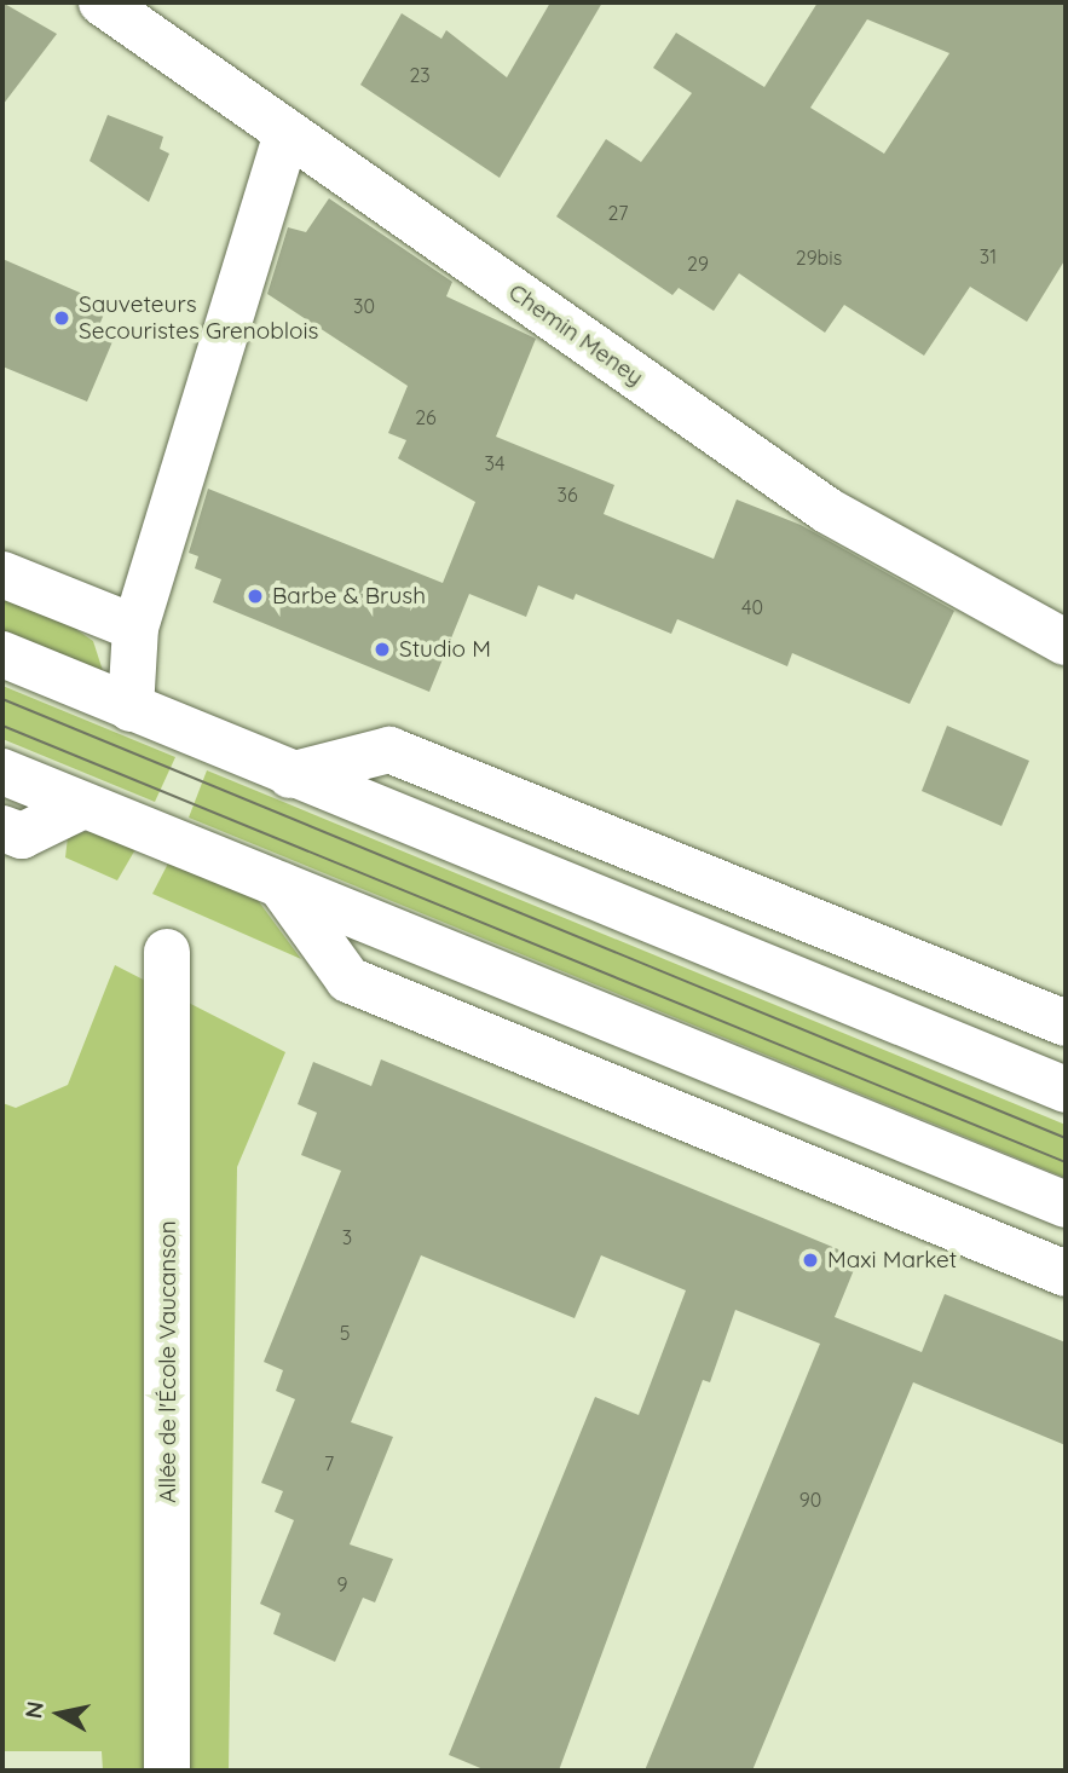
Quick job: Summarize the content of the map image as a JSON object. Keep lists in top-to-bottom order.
{
  "streets": {
    "street": ["Chemin Meney", "Allée de l'École Vaucanson"]
  },
  "places": [
    "Sauveteurs Secouristes Grenoblois",
    "Barbe & Brush",
    "Studio M",
    "Maxi Market"
  ],
  "house_numbers": [
    "23",
    "27",
    "31",
    "29bis",
    "29",
    "30",
    "26",
    "34",
    "36",
    "40",
    "3",
    "5",
    "7",
    "90",
    "9"
  ],
  "north": "left"
}
